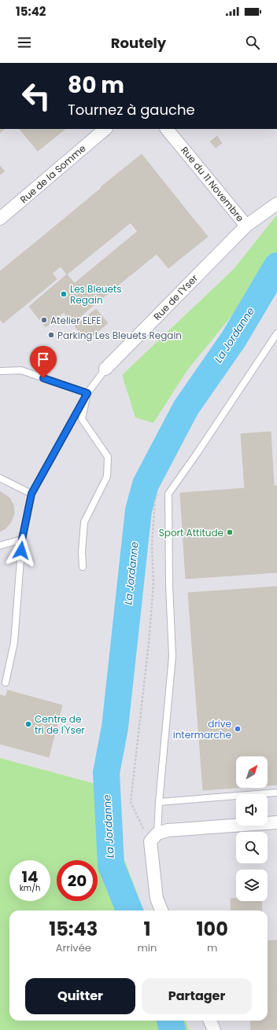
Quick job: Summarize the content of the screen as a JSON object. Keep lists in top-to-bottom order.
{
  "streets": {
    "street": ["Rue de la Somme", "Rue du 11 Novembre", "Rue de l'Yser"]
  },
  "crossings": [
    ["Rue du 11 Novembre", "Rue de l'Yser"]
  ],
  "water": ["La Jordanne"],
  "places": [
    "Les Bleuets Regain",
    "Atelier ELFE",
    "Parking Les Bleuets Regain",
    "Sport Attitude",
    "Centre de tri de l'Yser",
    "drive intermarche"
  ],
  "north": "top right",
  "page": {
    "status": "15:42",
    "header": "Routely",
    "turn": ["80 m", "Tournez à gauche"],
    "speed": "14 km/h",
    "limit": "20",
    "eta": [
      "15:43",
      "Arrivée",
      "1",
      "min",
      "100",
      "m"
    ],
    "buttons": ["Quitter", "Partager"]
  }
}
